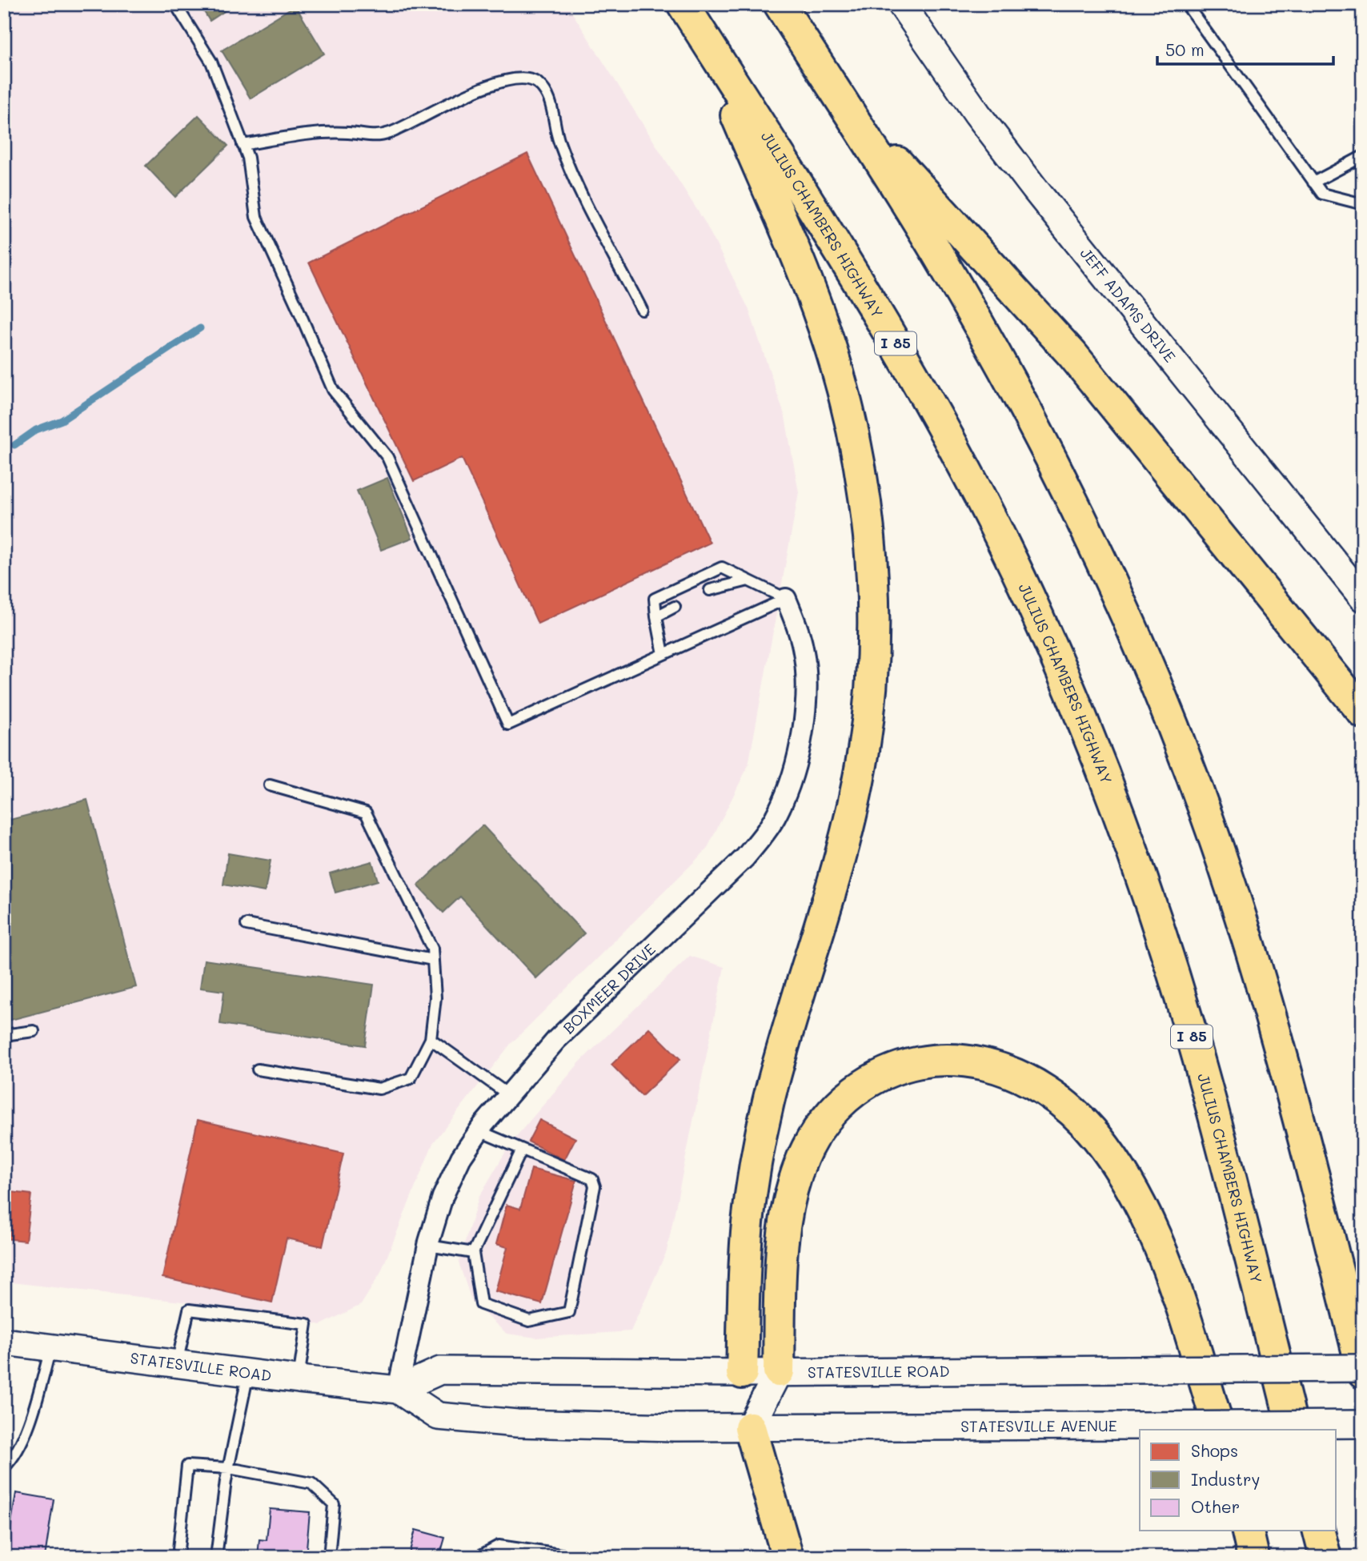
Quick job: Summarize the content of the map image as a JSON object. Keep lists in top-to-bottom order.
{
  "streets": {
    "highway": ["JULIUS CHAMBERS HIGHWAY", "I 85"],
    "main road": ["JEFF ADAMS DRIVE", "STATESVILLE ROAD", "STATESVILLE AVENUE"],
    "street": ["BOXMEER DRIVE"]
  },
  "crossings": [
    ["BOXMEER DRIVE", "STATESVILLE ROAD"],
    ["STATESVILLE ROAD", "STATESVILLE AVENUE"]
  ],
  "legend": ["Shops", "Industry", "Other"],
  "scale_bar": "50 m"
}
